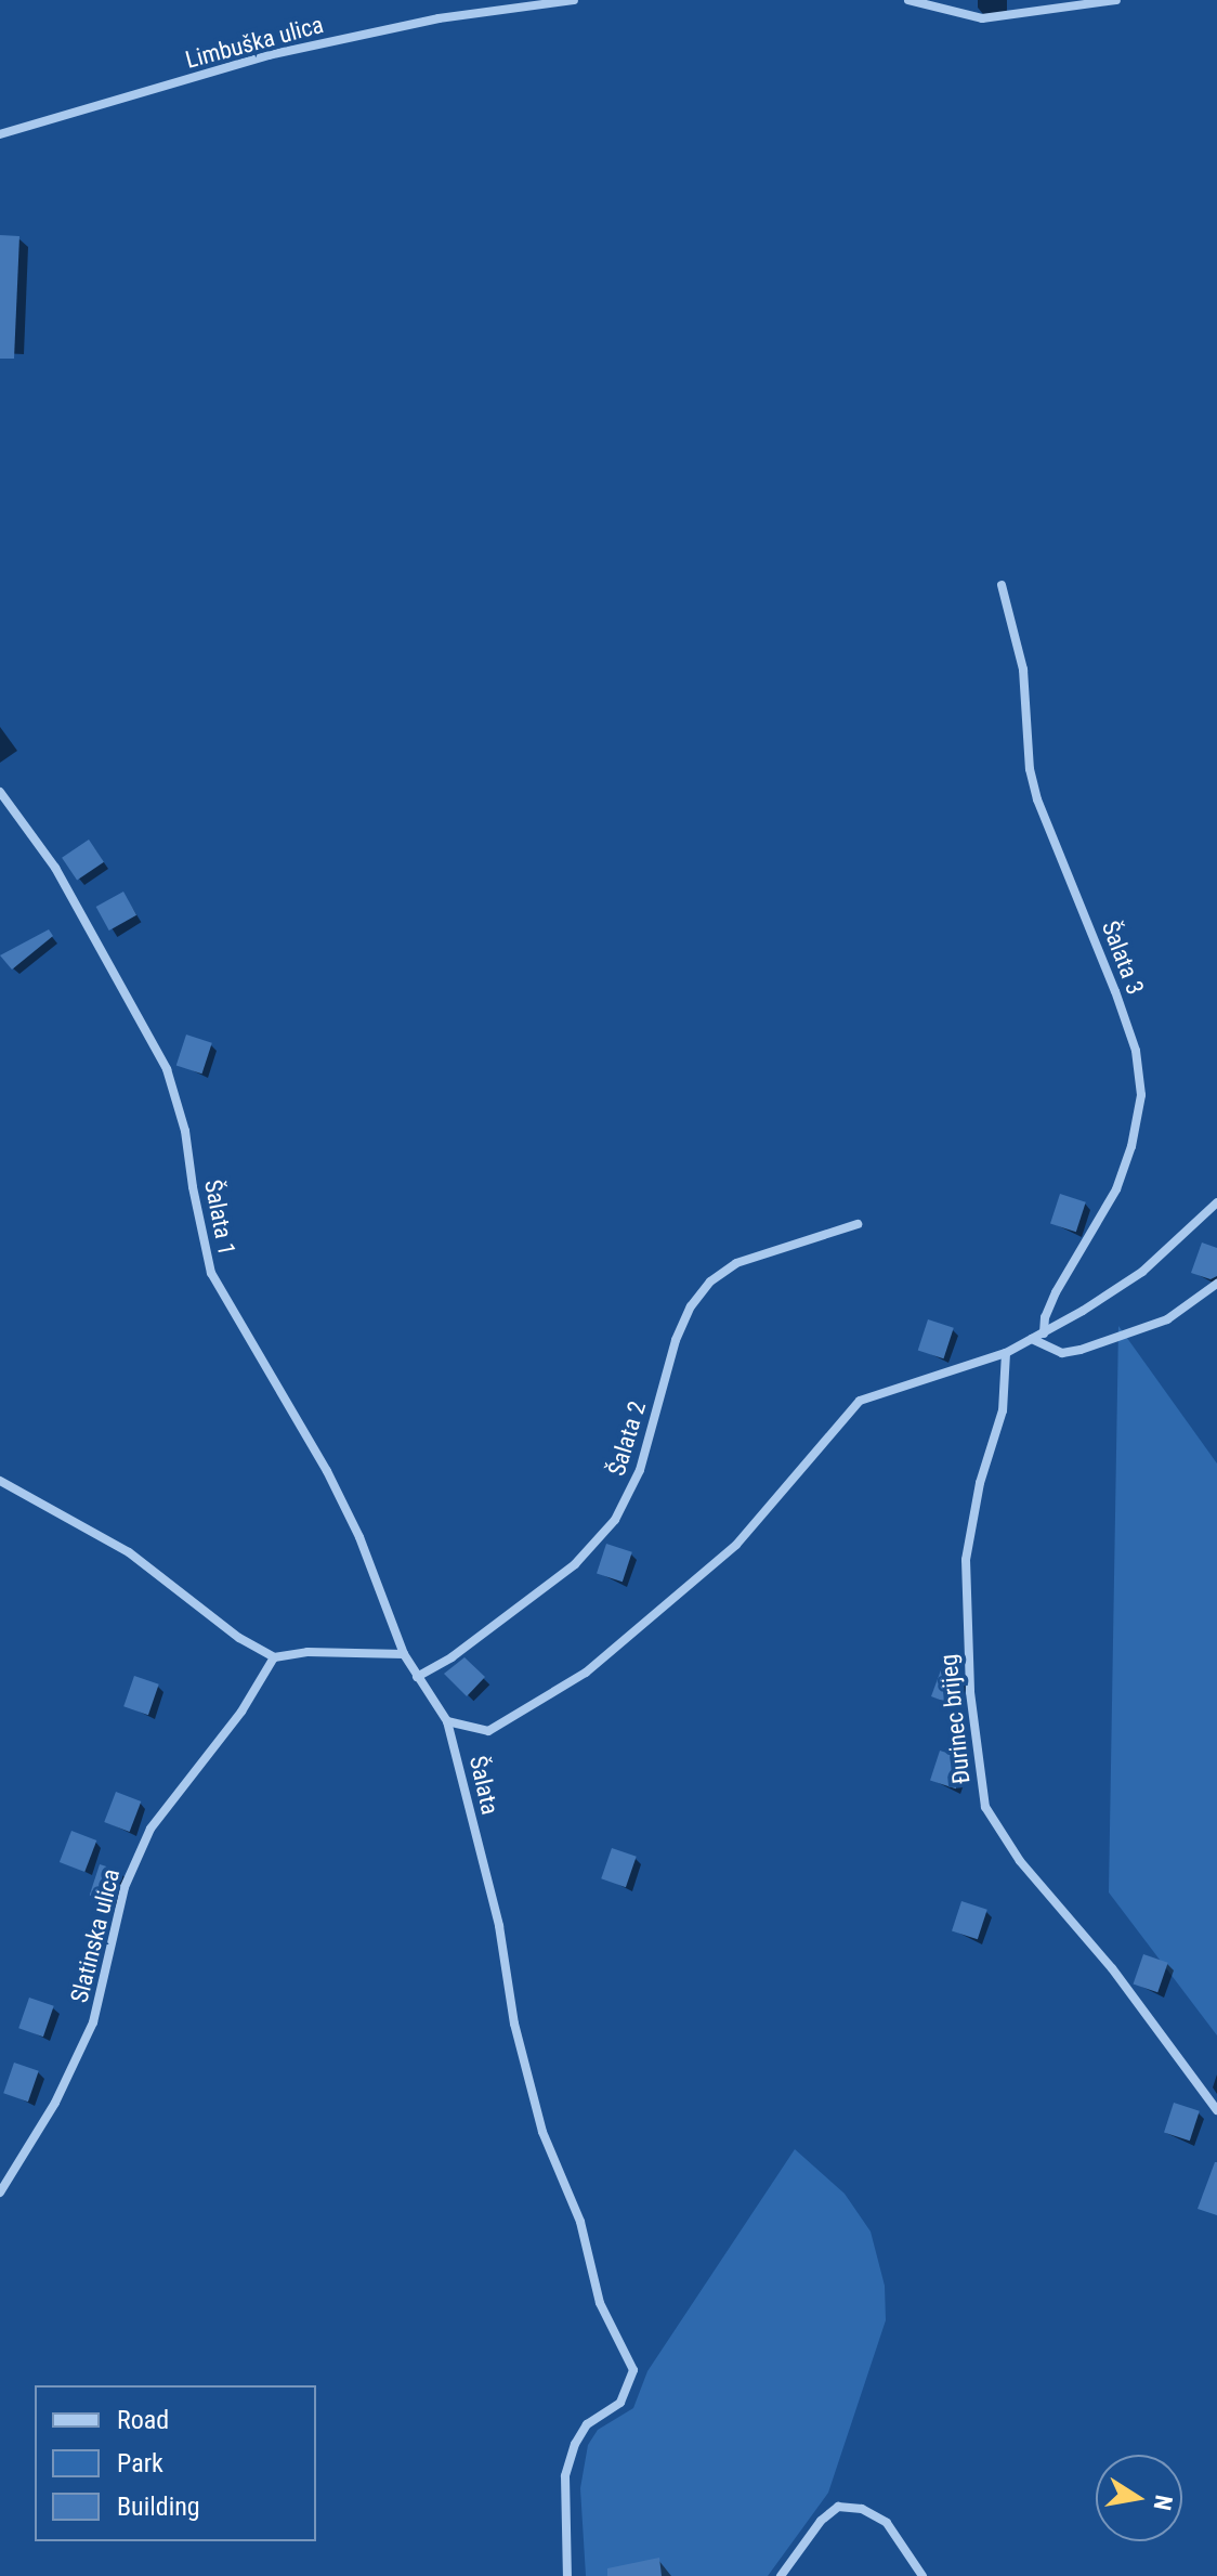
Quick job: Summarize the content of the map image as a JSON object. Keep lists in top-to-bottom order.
{
  "streets": {
    "street": [
      "Limbuška ulica",
      "Šalata 3",
      "Šalata 1",
      "Šalata 2",
      "Đurinec brijeg",
      "Šalata",
      "Slatinska ulica"
    ]
  },
  "crossings": [
    ["Šalata 1", "Šalata"],
    ["Šalata 2", "Šalata"]
  ],
  "legend": ["Road", "Park", "Building"],
  "north": "right"
}
